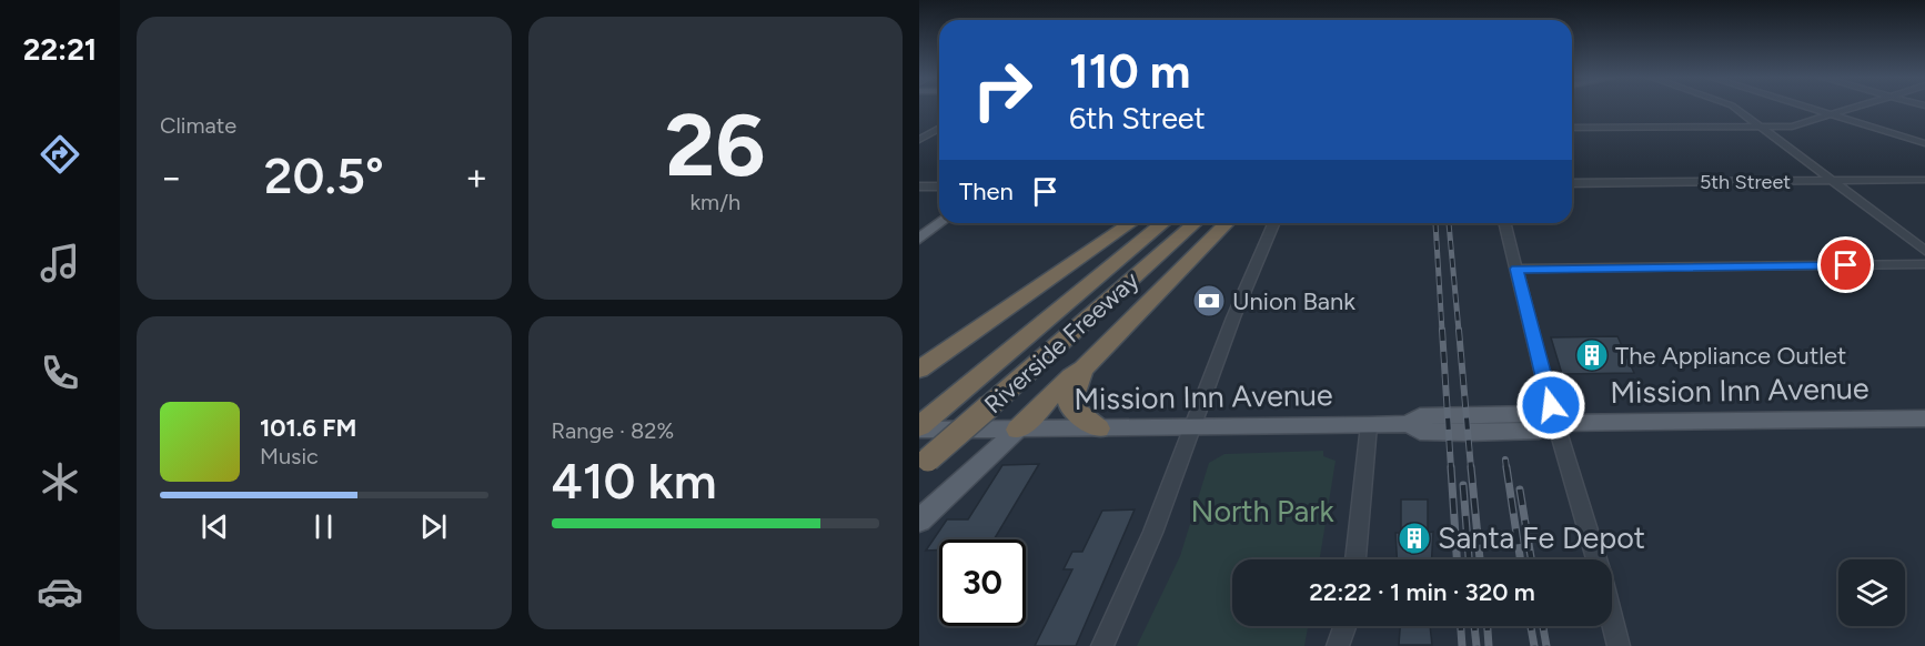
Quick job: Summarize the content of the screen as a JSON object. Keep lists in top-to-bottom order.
{
  "streets": {
    "highway": ["Riverside Freeway"],
    "main road": ["Mission Inn Avenue"],
    "street": ["5th Street"]
  },
  "crossings": [
    ["Riverside Freeway", "Mission Inn Avenue"]
  ],
  "parks": ["North Park"],
  "places": {
    "bank": ["Union Bank"],
    "building": ["The Appliance Outlet", "Santa Fe Depot"]
  },
  "page": {
    "tabs": "22:21",
    "tile": [
      "Climate",
      ["26", "km/h"],
      ["Range · 82%", "410 km"]
    ],
    "turn": ["110 m", "6th Street"],
    "heat": ["−", "20.5°", "+"],
    "then": "Then",
    "song": ["101.6 FM", "Music"],
    "limit": "30",
    "trip": "22:22 · 1 min · 320 m"
  }
}
